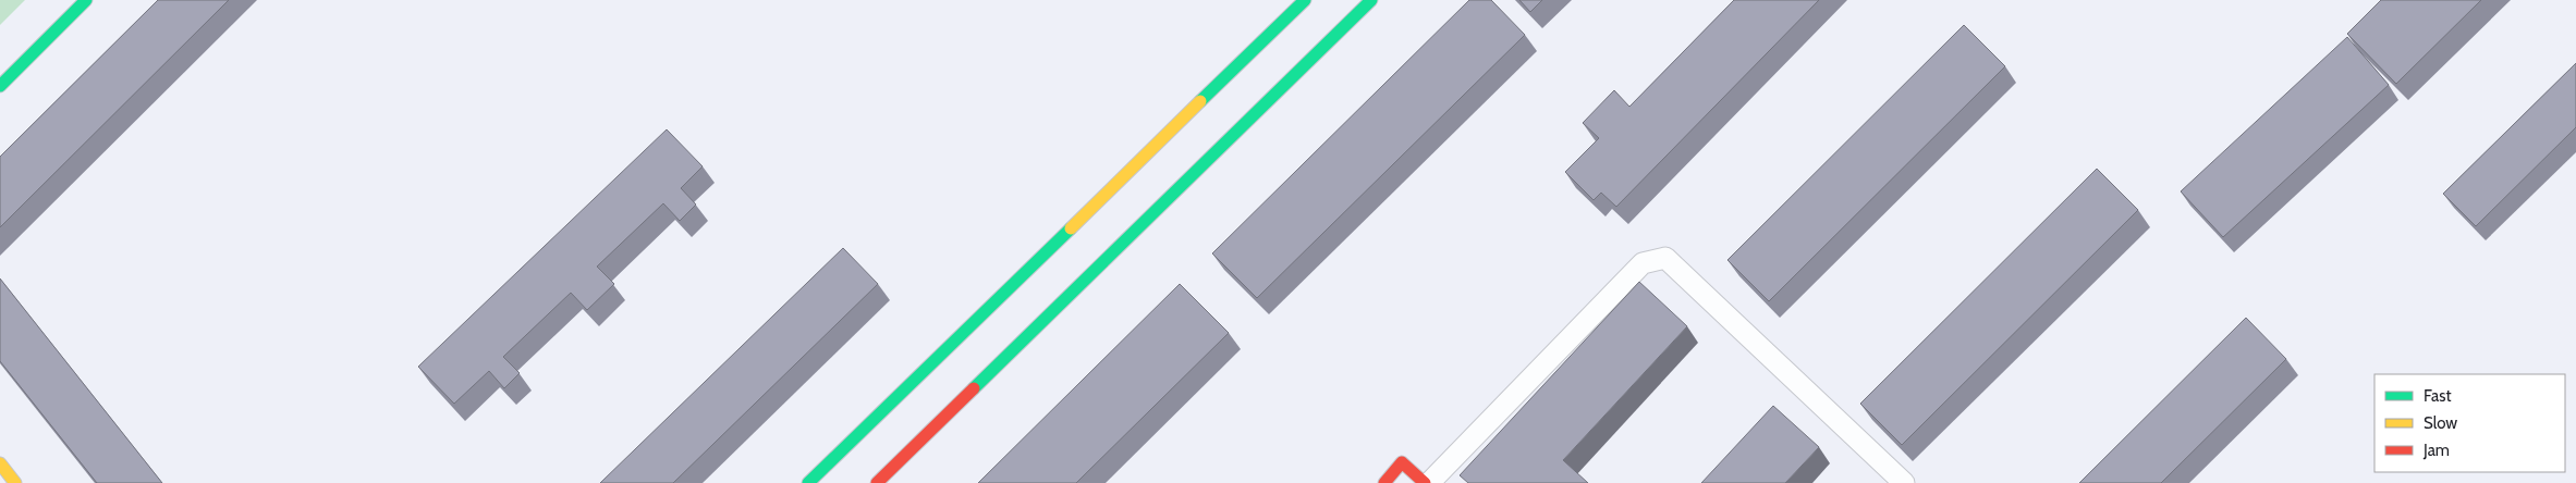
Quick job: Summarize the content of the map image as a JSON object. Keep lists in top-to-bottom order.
{
  "legend": ["Fast", "Slow", "Jam"]
}
